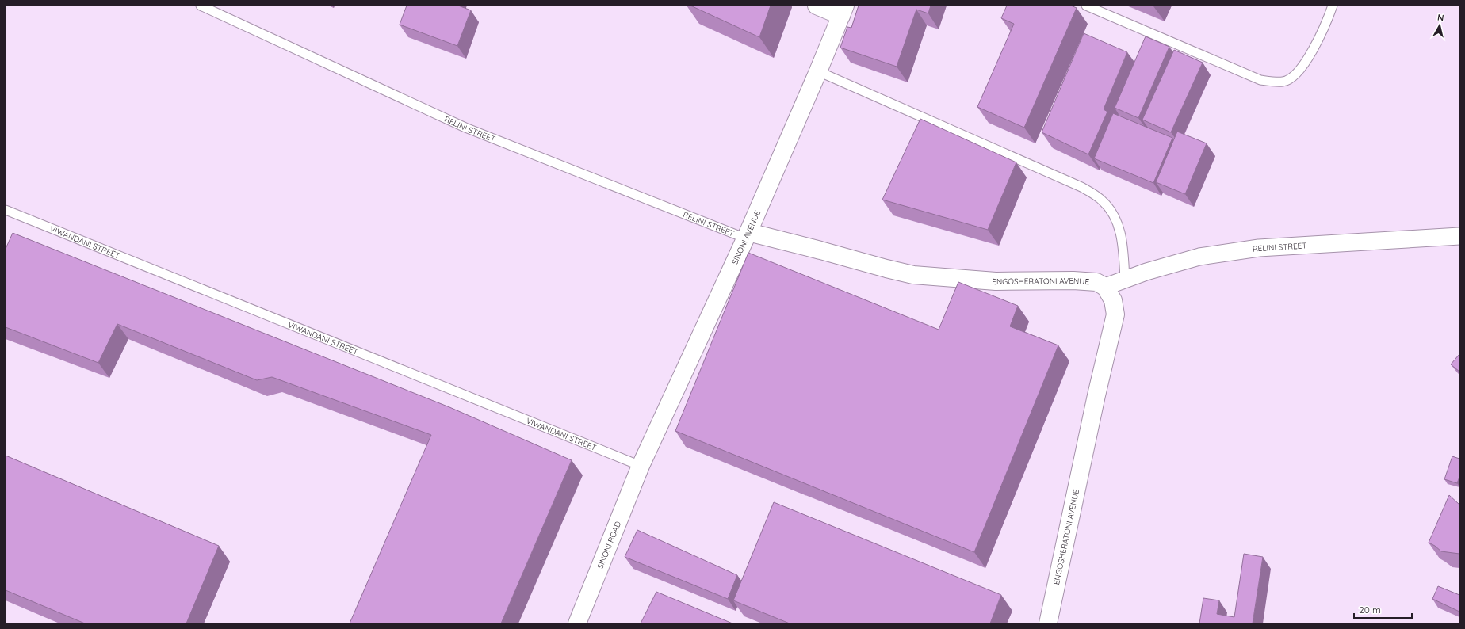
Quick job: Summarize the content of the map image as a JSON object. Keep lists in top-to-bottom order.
{
  "streets": {
    "street": [
      "RELINI STREET",
      "SINONI AVENUE",
      "ENGOSHERATONI AVENUE",
      "SINONI ROAD"
    ],
    "lane": ["VIWANDANI STREET"]
  },
  "crossings": [
    ["RELINI STREET", "SINONI AVENUE"],
    ["RELINI STREET", "ENGOSHERATONI AVENUE"],
    ["SINONI AVENUE", "VIWANDANI STREET"],
    ["SINONI AVENUE", "ENGOSHERATONI AVENUE"],
    ["SINONI AVENUE", "SINONI ROAD"],
    ["VIWANDANI STREET", "SINONI ROAD"]
  ],
  "scale_bar": "20 m",
  "north": "top"
}
